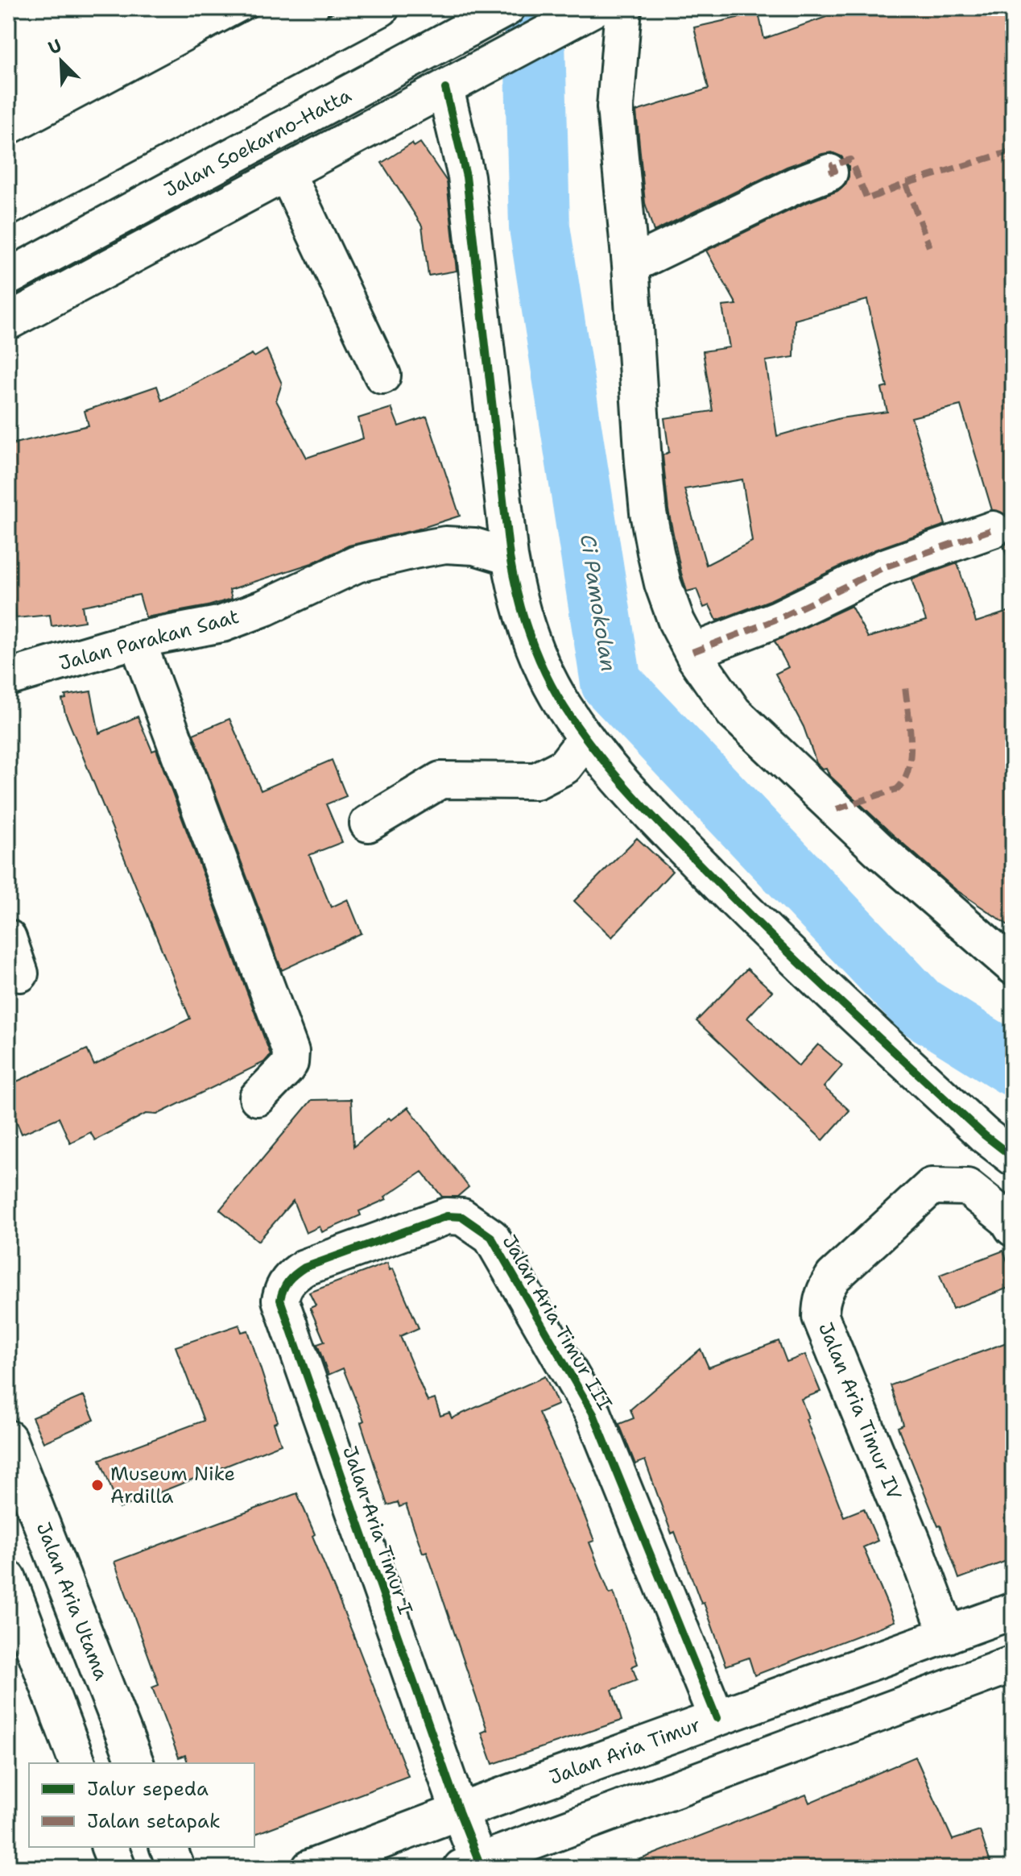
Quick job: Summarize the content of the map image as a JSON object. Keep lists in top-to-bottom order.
{
  "streets": {
    "main road": [
      "Jalan Soekarno-Hatta",
      "Jalan Parakan Saat",
      "Jalan Aria Timur III",
      "Jalan Aria Timur IV",
      "Jalan Aria Timur I",
      "Jalan Aria Utama",
      "Jalan Aria Timur"
    ]
  },
  "crossings": [
    ["Jalan Aria Timur III", "Jalan Aria Timur I"],
    ["Jalan Aria Timur III", "Jalan Aria Timur"],
    ["Jalan Aria Timur IV", "Jalan Aria Timur"],
    ["Jalan Aria Timur I", "Jalan Aria Timur"]
  ],
  "water": ["Ci Pamokolan"],
  "places": ["Museum Nike Ardilla"],
  "legend": ["Jalur sepeda", "Jalan setapak"],
  "north": "top left"
}
